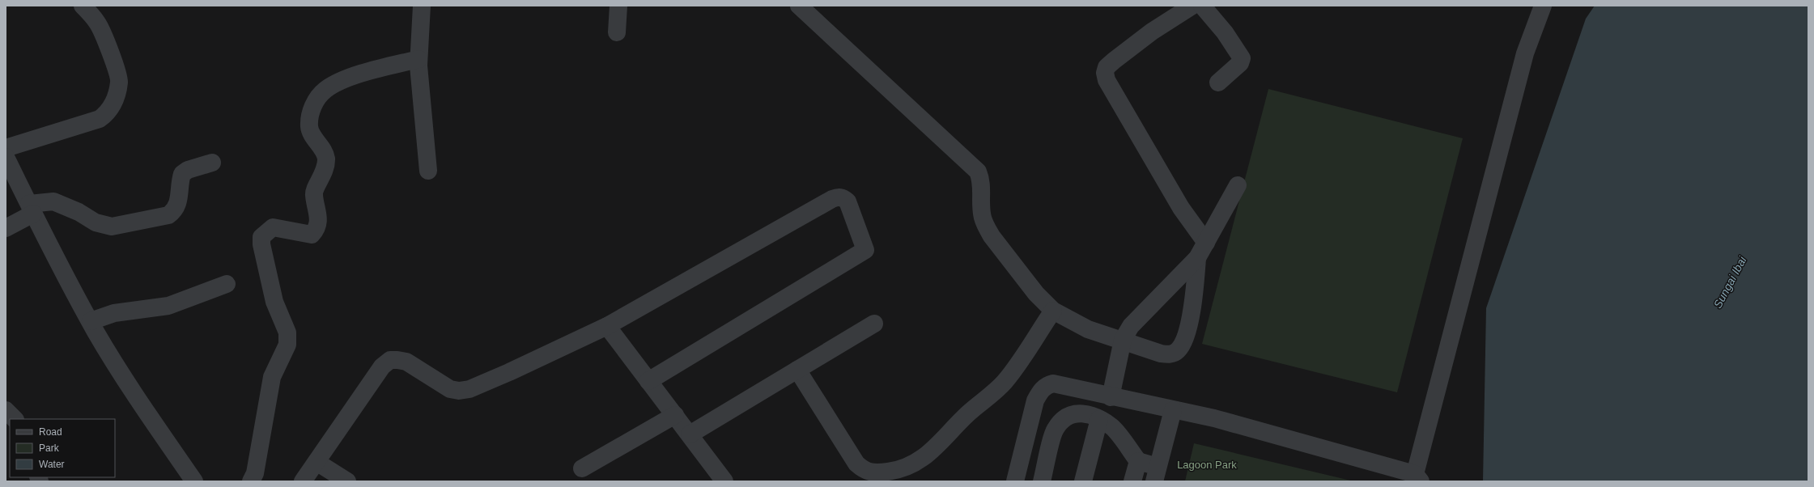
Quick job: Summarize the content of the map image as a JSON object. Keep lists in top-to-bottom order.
{
  "water": ["Sungai Ibai"],
  "parks": ["Lagoon Park"],
  "legend": ["Road", "Park", "Water"]
}
